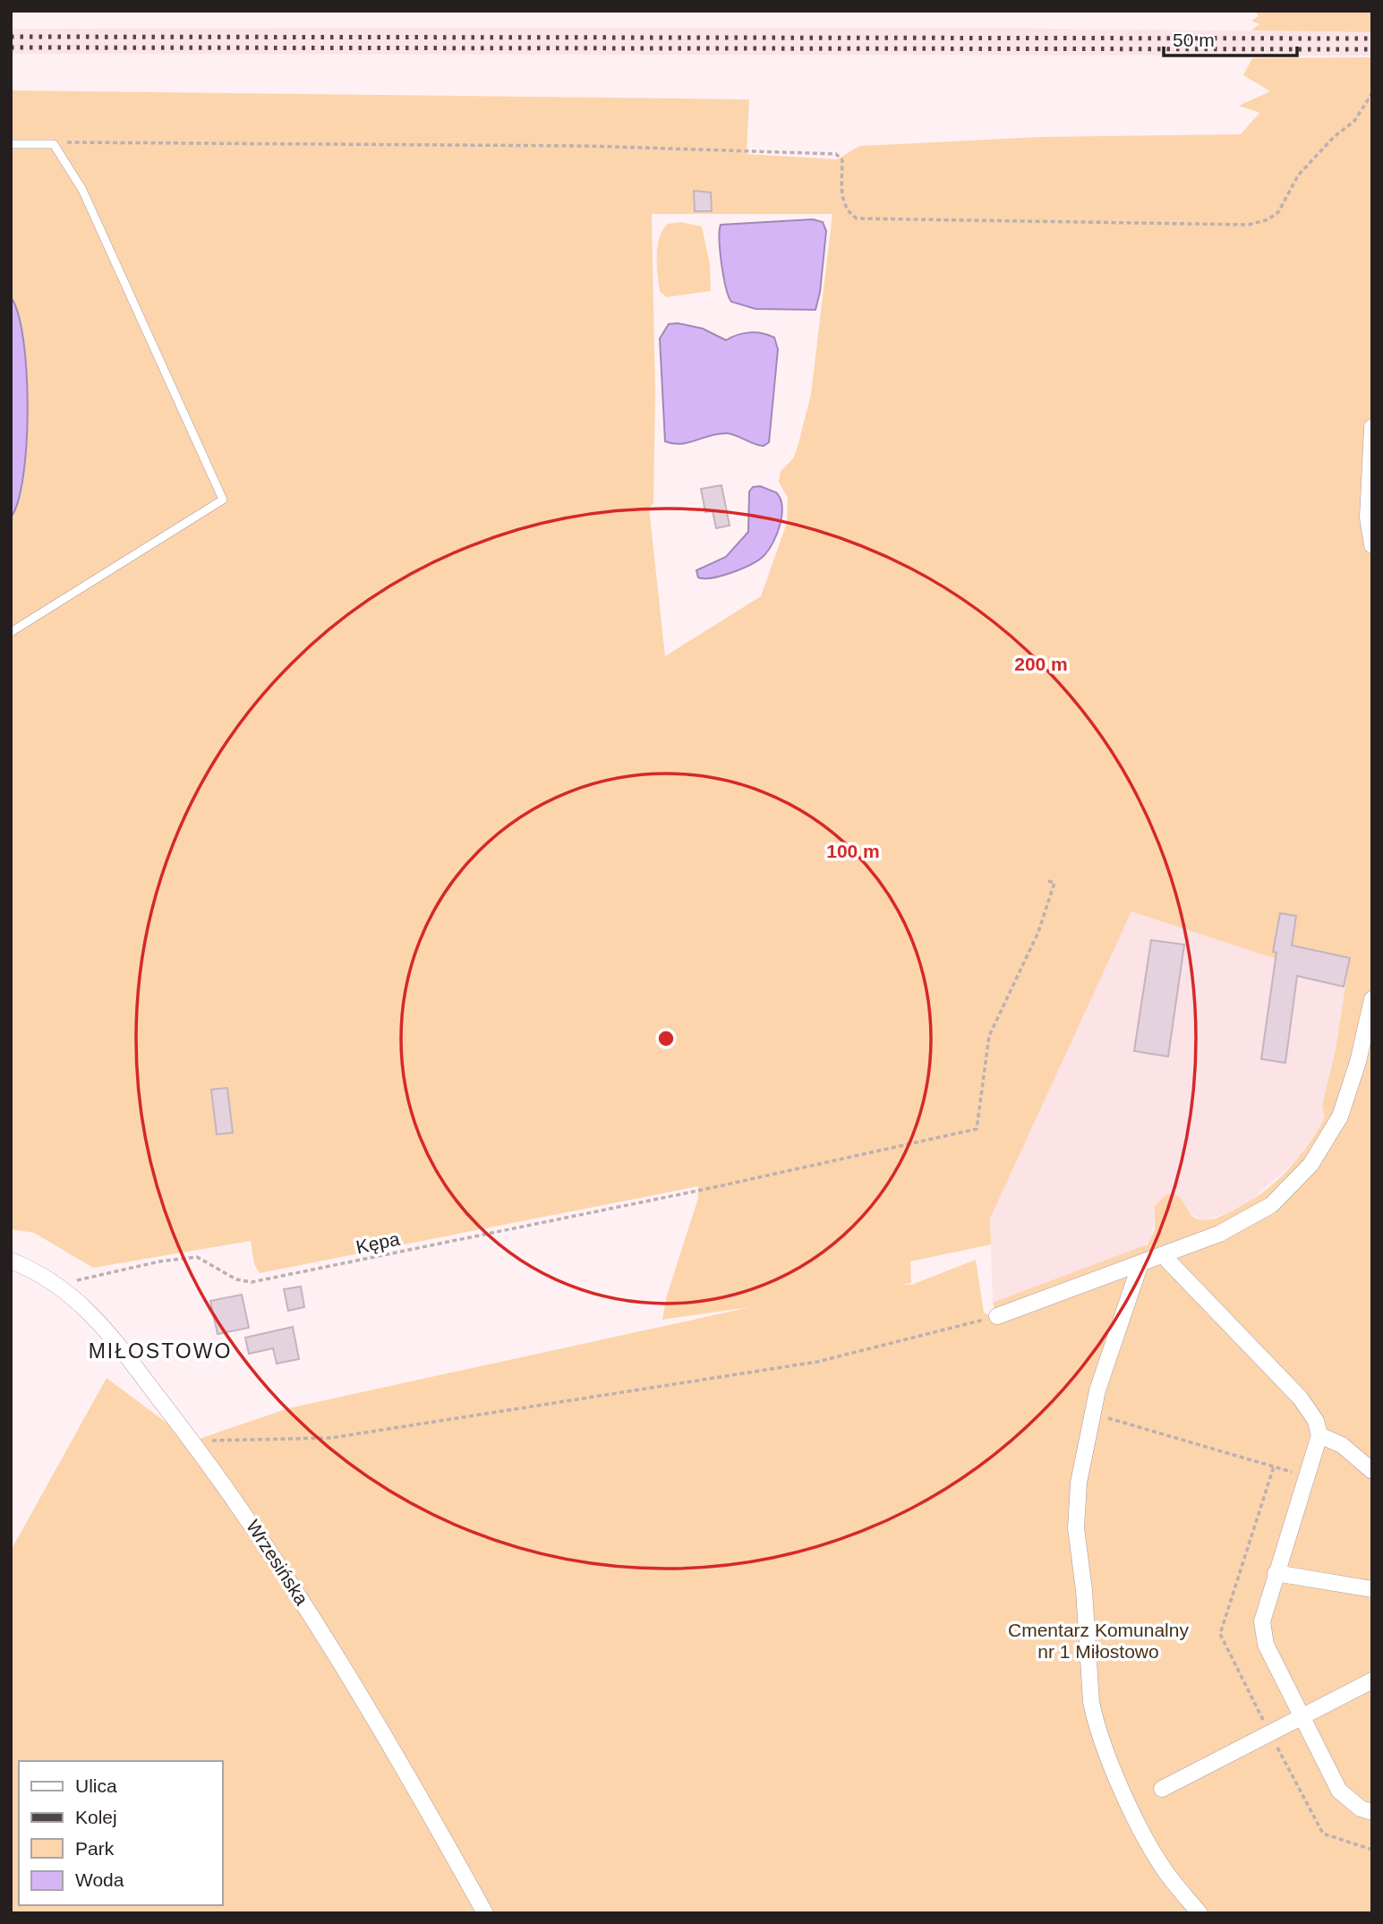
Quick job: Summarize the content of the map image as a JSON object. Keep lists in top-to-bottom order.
{
  "streets": {
    "street": ["Wrzesińska"],
    "path": ["Kępa"]
  },
  "crossings": [
    ["Kępa", "Wrzesińska"]
  ],
  "districts": ["MIŁOSTOWO"],
  "parks": ["Cmentarz Komunalny nr 1 Miłostowo"],
  "legend": [
    "Ulica",
    "Kolej",
    "Park",
    "Woda"
  ],
  "scale_bar": "50 m",
  "rings": ["200 m", "100 m"]
}
